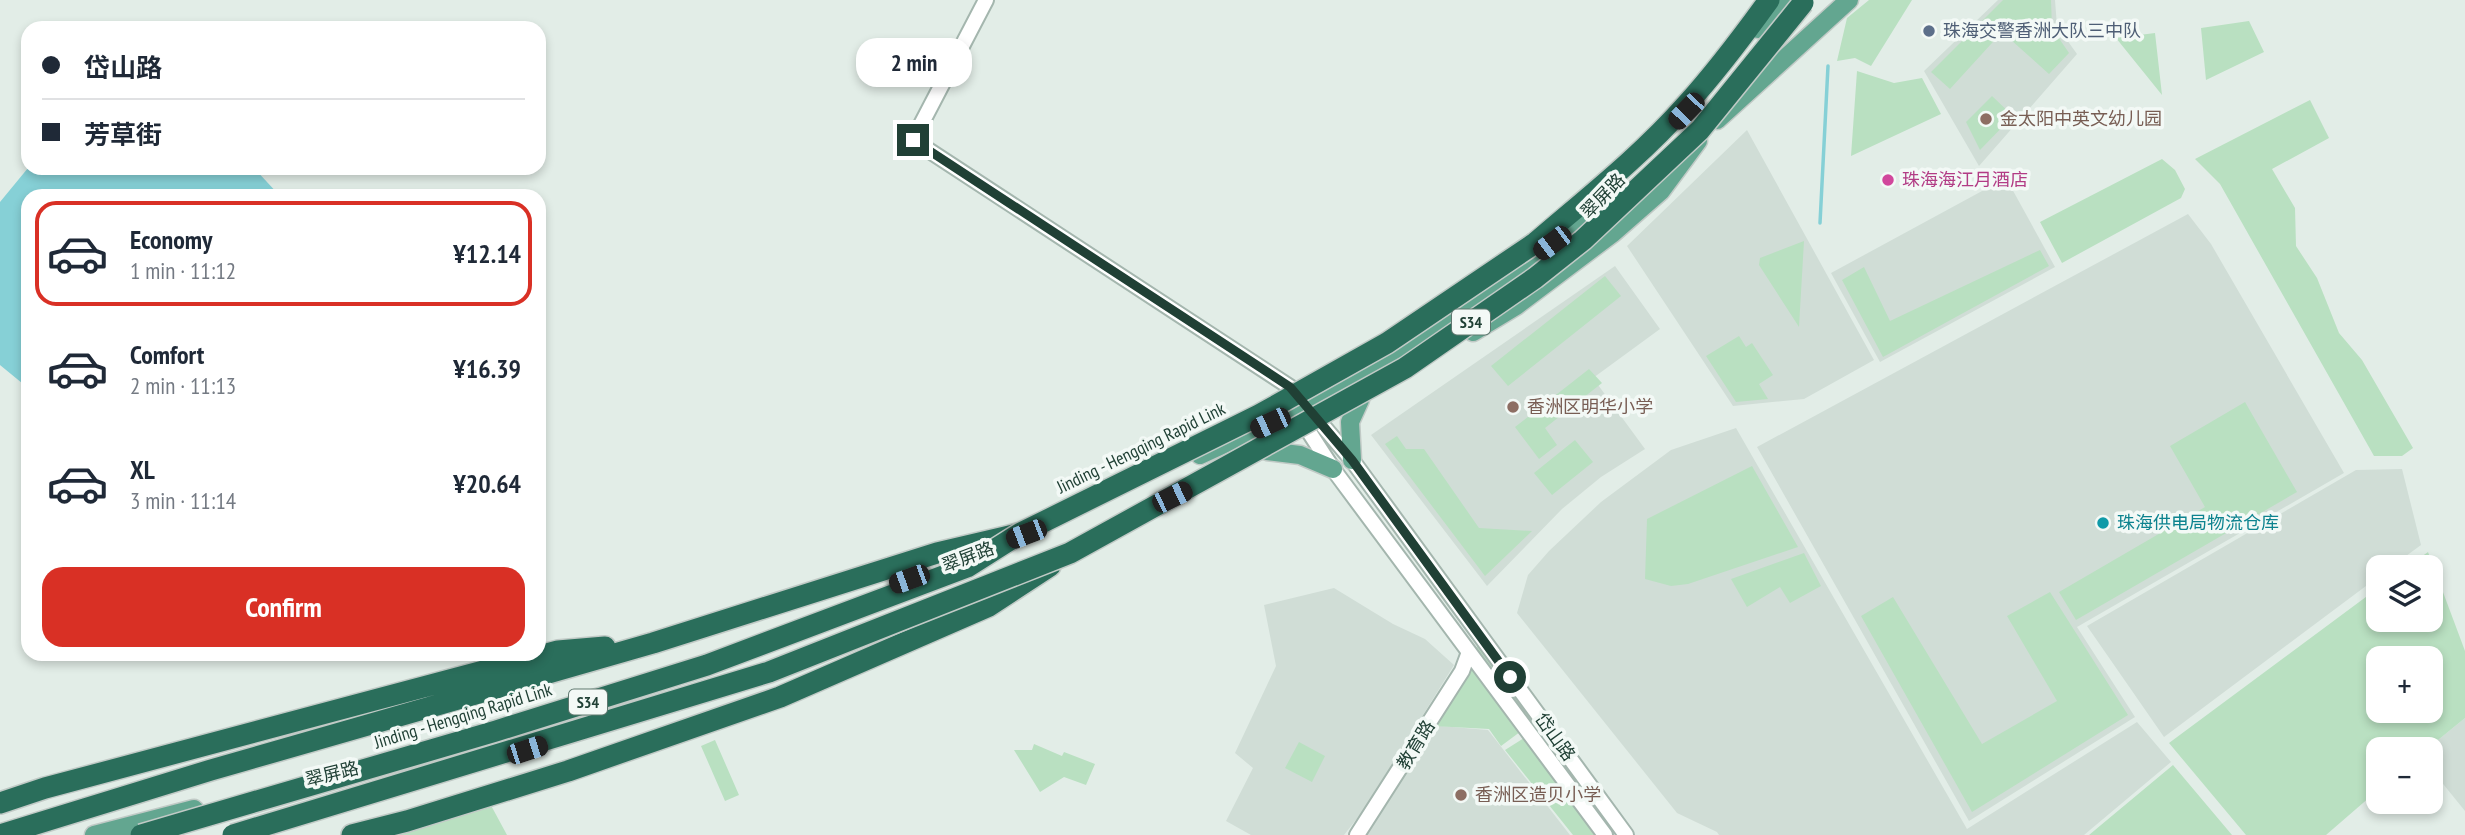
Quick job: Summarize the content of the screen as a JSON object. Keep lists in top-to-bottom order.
{
  "streets": {
    "highway": ["S34", "Jinding - Hengqing Rapid Link"],
    "main road": ["翠屏路"],
    "street": ["岱山路", "教育路"]
  },
  "crossings": [
    ["翠屏路", "岱山路"],
    ["岱山路", "教育路"]
  ],
  "places": [
    "珠海交警香洲大队三中队",
    "金太阳中英文幼儿园",
    "珠海海江月酒店",
    "香洲区明华小学",
    "珠海供电局物流仓库",
    "香洲区造贝小学"
  ],
  "page": {
    "banner": ["岱山路", "芳草街"],
    "bubble": "2 min",
    "list": [
      {
        "name": "Economy",
        "note": "1 min · 11:12",
        "value": "¥12.14"
      },
      {
        "name": "Comfort",
        "note": "2 min · 11:13",
        "value": "¥16.39"
      },
      {
        "name": "XL",
        "note": "3 min · 11:14",
        "value": "¥20.64"
      }
    ],
    "buttons": "Confirm",
    "map_buttons": ["+", "−"]
  }
}
